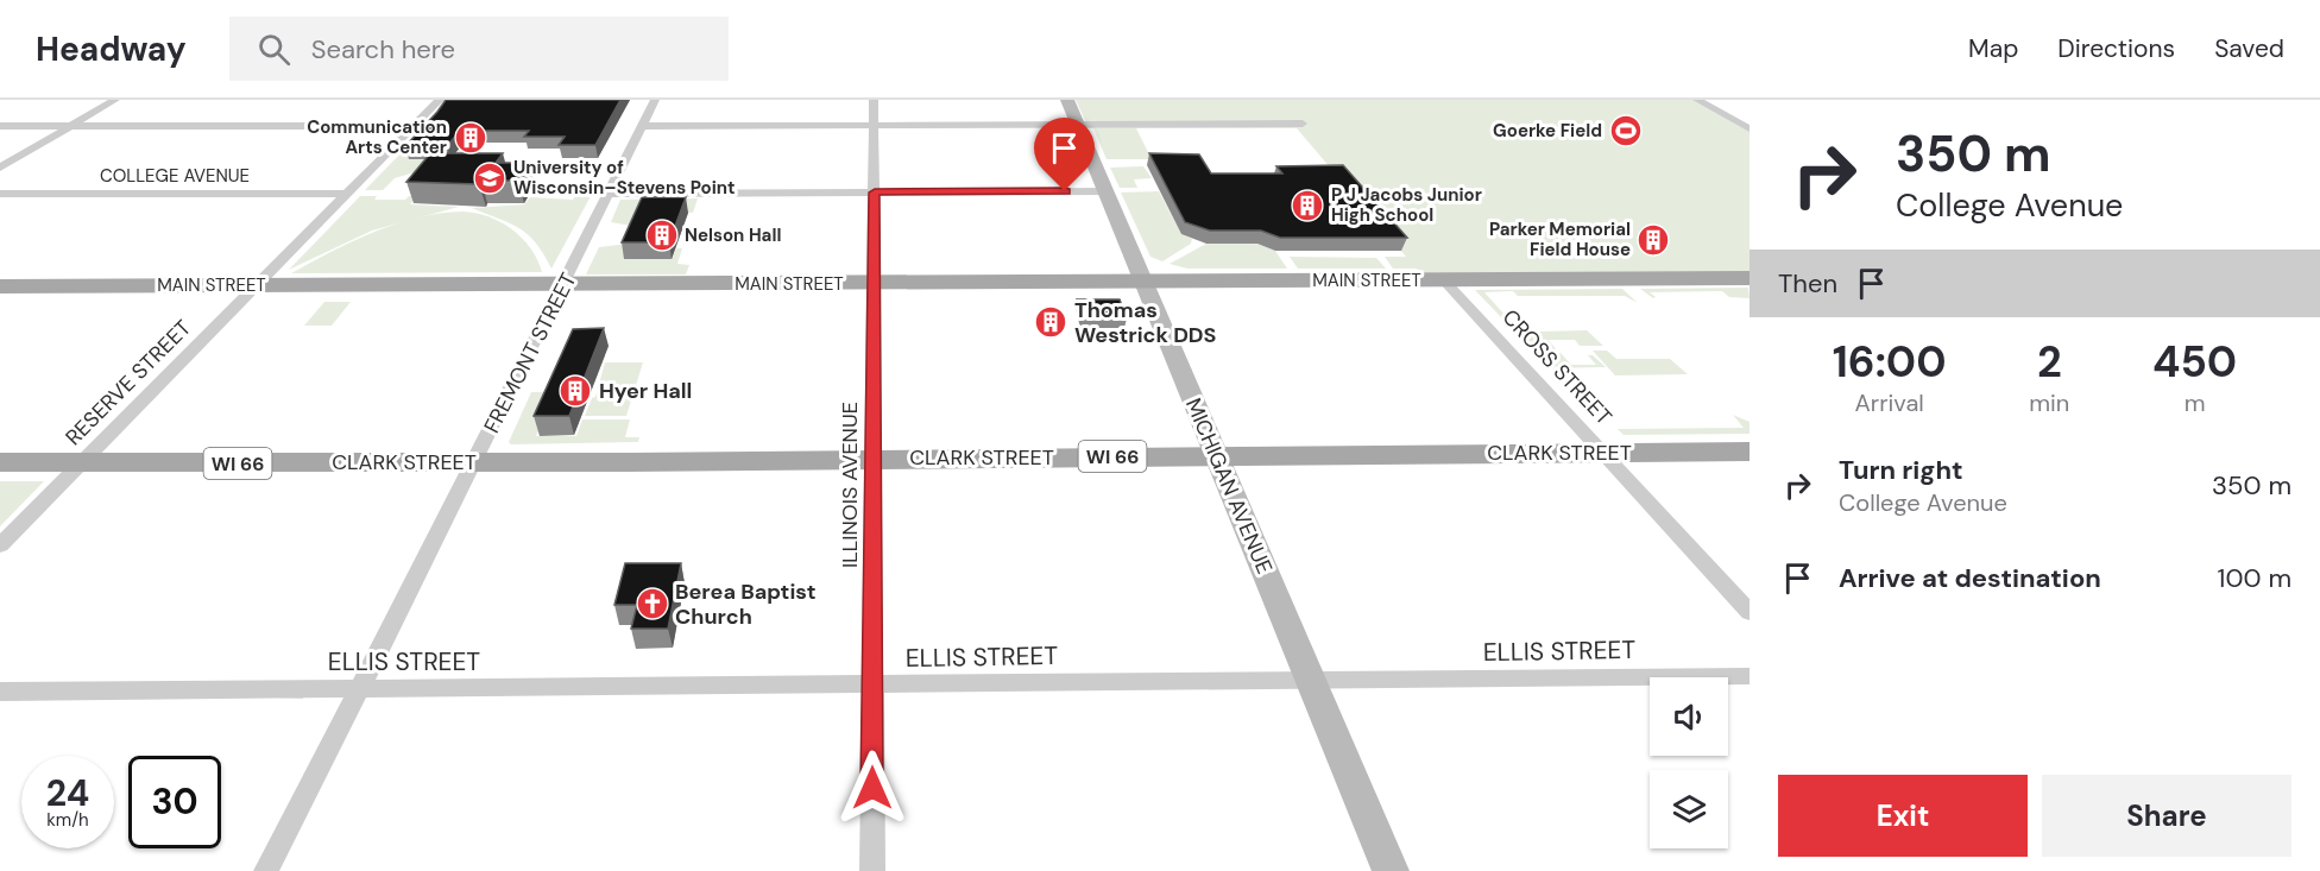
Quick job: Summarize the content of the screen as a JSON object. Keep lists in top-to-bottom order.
{
  "streets": {
    "main road": ["MAIN STREET", "CLARK STREET", "WI 66"],
    "street": [
      "COLLEGE AVENUE",
      "FREMONT STREET",
      "CROSS STREET",
      "RESERVE STREET",
      "ILLINOIS AVENUE",
      "MICHIGAN AVENUE",
      "ELLIS STREET"
    ]
  },
  "crossings": [
    ["COLLEGE AVENUE", "RESERVE STREET"],
    ["MAIN STREET", "FREMONT STREET"],
    ["MAIN STREET", "CROSS STREET"],
    ["MAIN STREET", "RESERVE STREET"],
    ["MAIN STREET", "ILLINOIS AVENUE"],
    ["MAIN STREET", "MICHIGAN AVENUE"],
    ["FREMONT STREET", "CLARK STREET"],
    ["FREMONT STREET", "ELLIS STREET"],
    ["CROSS STREET", "CLARK STREET"],
    ["RESERVE STREET", "CLARK STREET"],
    ["CLARK STREET", "ILLINOIS AVENUE"],
    ["CLARK STREET", "MICHIGAN AVENUE"],
    ["ILLINOIS AVENUE", "ELLIS STREET"],
    ["MICHIGAN AVENUE", "ELLIS STREET"]
  ],
  "places": {
    "sports": ["Goerke Field"],
    "building": [
      "Communication Arts Center",
      "P J Jacobs Junior High School",
      "Nelson Hall",
      "Parker Memorial Field House",
      "Thomas Westrick DDS",
      "Hyer Hall"
    ],
    "school or university": ["University of Wisconsin–Stevens Point"],
    "church": ["Berea Baptist Church"]
  },
  "page": {
    "header": "Headway",
    "search": "Search here",
    "nav": ["Map", "Directions", "Saved"],
    "turn": ["350 m", "College Avenue"],
    "then": "Then",
    "eta": [
      "16:00",
      "Arrival",
      "2",
      "min",
      "450",
      "m"
    ],
    "list": [
      {
        "name": "Turn right",
        "note": "College Avenue",
        "value": "350 m"
      },
      {
        "name": "Arrive at destination",
        "value": "100 m"
      }
    ],
    "speed": "24 km/h",
    "limit": "30",
    "buttons": ["Exit", "Share"]
  }
}
